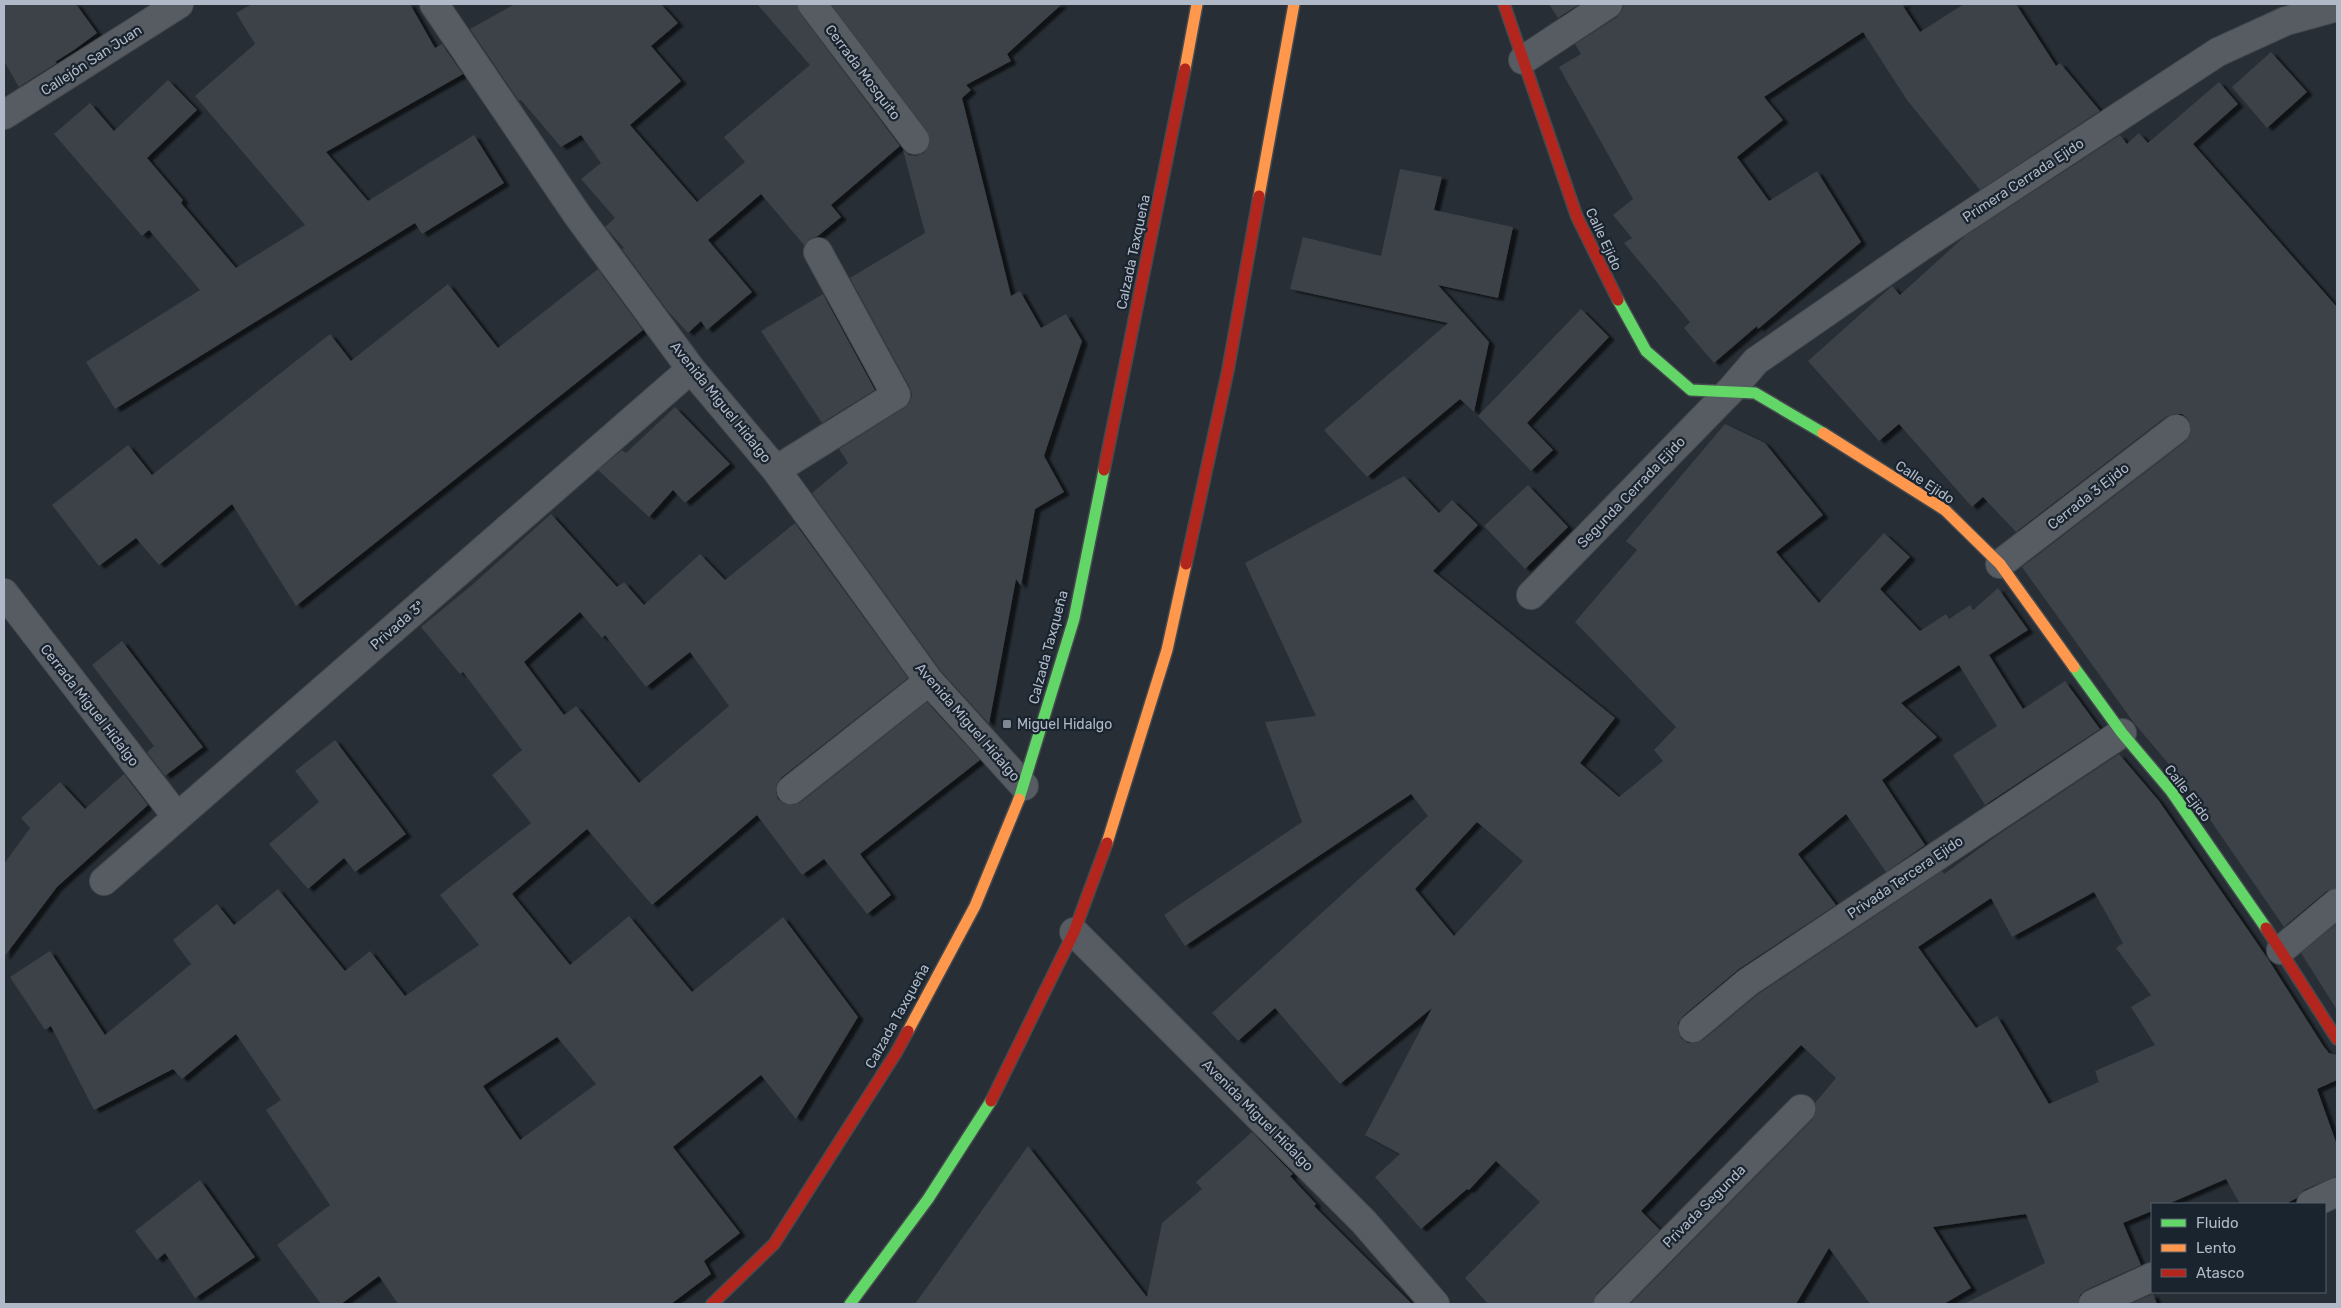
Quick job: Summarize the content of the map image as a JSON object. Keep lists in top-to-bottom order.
{
  "streets": {
    "main road": ["Calle Ejido", "Calzada Taxqueña"],
    "street": [
      "Callejón San Juan",
      "Cerrada Mosquito",
      "Primera Cerrada Ejido",
      "Avenida Miguel Hidalgo",
      "Segunda Cerrada Ejido",
      "Cerrada 3 Ejido",
      "Privada 3ª",
      "Cerrada Miguel Hidalgo",
      "Privada Tercera Ejido",
      "Privada Segunda"
    ]
  },
  "crossings": [
    ["Primera Cerrada Ejido", "Calle Ejido"],
    ["Primera Cerrada Ejido", "Segunda Cerrada Ejido"],
    ["Calle Ejido", "Segunda Cerrada Ejido"],
    ["Calle Ejido", "Cerrada 3 Ejido"],
    ["Calle Ejido", "Privada Tercera Ejido"],
    ["Calzada Taxqueña", "Avenida Miguel Hidalgo"],
    ["Avenida Miguel Hidalgo", "Privada 3ª"],
    ["Privada 3ª", "Cerrada Miguel Hidalgo"]
  ],
  "places": {
    "transit": ["Miguel Hidalgo"]
  },
  "legend": ["Fluido", "Lento", "Atasco"]
}
